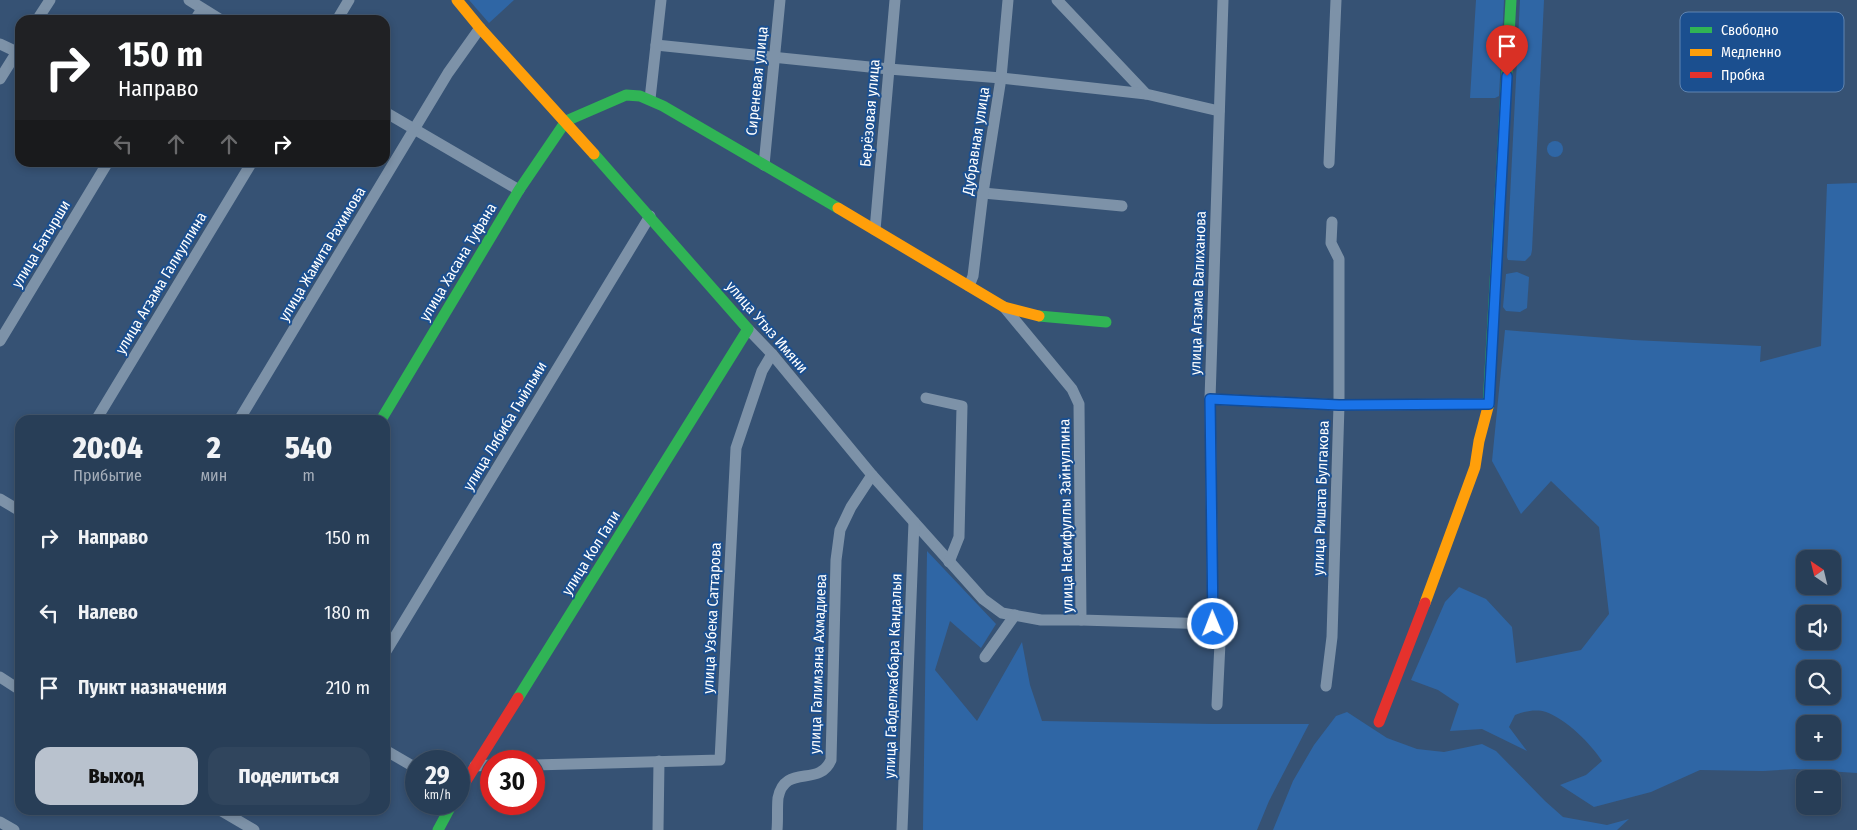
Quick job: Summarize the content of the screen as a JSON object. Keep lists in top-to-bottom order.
{
  "streets": {
    "street": [
      "Сиреневая улица",
      "Берёзовая улица",
      "Дубравная улица",
      "улица Батырши",
      "улица Жамита Рахимова",
      "улица Хасана Туфана",
      "улица Агзама Галиуллина",
      "улица Агзама Валиханова",
      "улица Утыз Имяни",
      "улица Лябиба Гыйльми",
      "улица Ришата Булгакова",
      "улица Насифуллы Зайнуллина",
      "улица Кол Гали",
      "улица Узбека Саттарова",
      "улица Галимзяна Ахмадиева",
      "улица Габделжаббара Кандалыя"
    ]
  },
  "crossings": [
    ["улица Жамита Рахимова", "улица Утыз Имяни"],
    ["улица Хасана Туфана", "улица Утыз Имяни"],
    ["улица Агзама Валиханова", "улица Насифуллы Зайнуллина"],
    ["улица Утыз Имяни", "улица Лябиба Гыйльми"],
    ["улица Утыз Имяни", "улица Насифуллы Зайнуллина"],
    ["улица Утыз Имяни", "улица Кол Гали"],
    ["улица Утыз Имяни", "улица Узбека Саттарова"],
    ["улица Утыз Имяни", "улица Галимзяна Ахмадиева"],
    ["улица Утыз Имяни", "улица Габделжаббара Кандалыя"]
  ],
  "legend": ["Свободно", "Медленно", "Пробка"],
  "north": "top left",
  "page": {
    "turn": ["150 m", "Направо"],
    "eta": [
      "20:04",
      "Прибытие",
      "2",
      "мин",
      "540",
      "m"
    ],
    "list": [
      {
        "name": "Направо",
        "value": "150 m"
      },
      {
        "name": "Налево",
        "value": "180 m"
      },
      {
        "name": "Пункт назначения",
        "value": "210 m"
      }
    ],
    "map_buttons": ["+", "−"],
    "buttons": ["Выход", "Поделиться"],
    "speed": "29 km/h",
    "limit": "30"
  }
}
